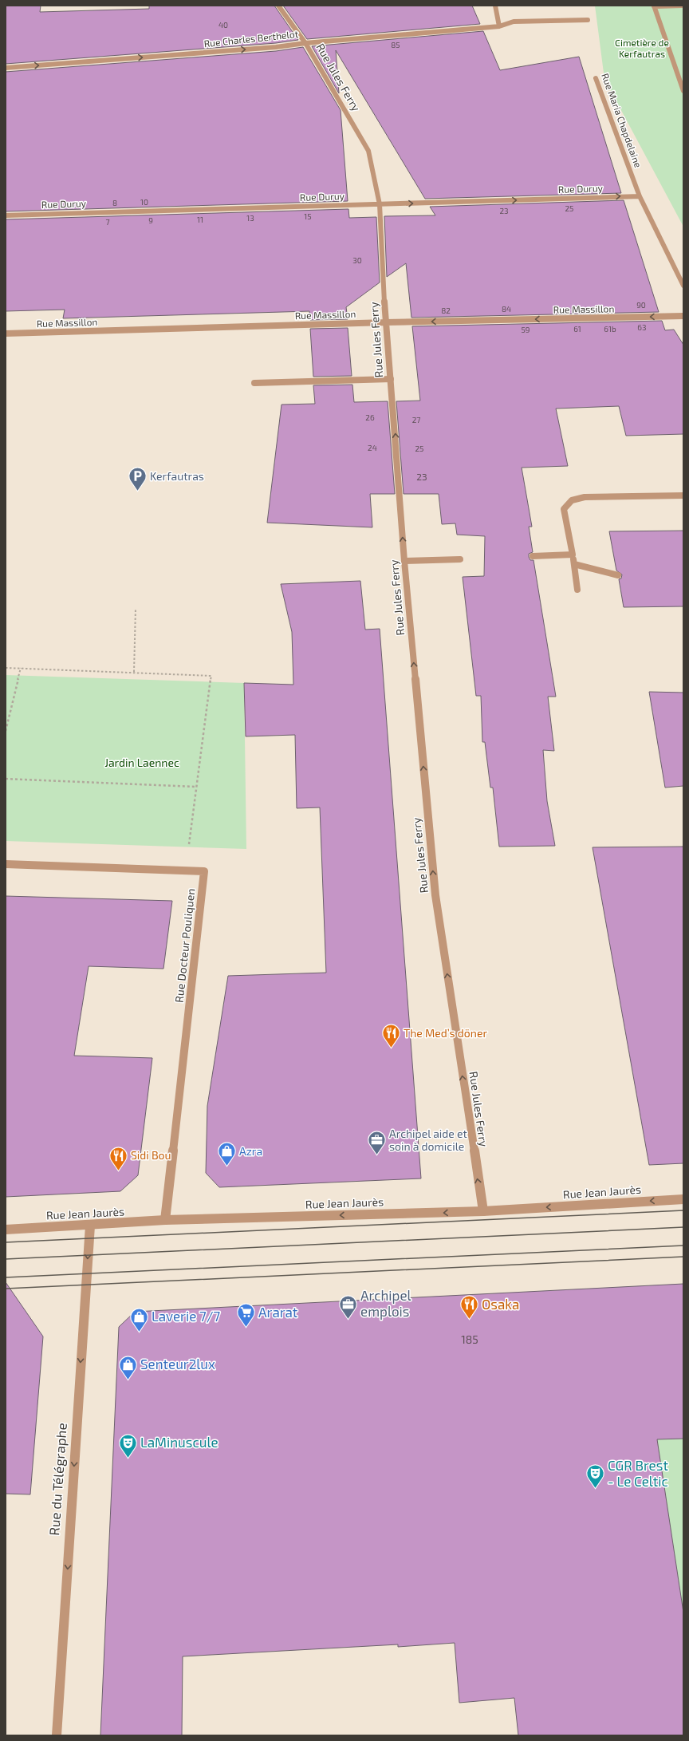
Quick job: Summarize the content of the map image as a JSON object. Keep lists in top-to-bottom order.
{
  "streets": {
    "street": [
      "Rue Charles Berthelot",
      "Rue Jules Ferry",
      "Rue Maria Chapdelaine",
      "Rue Duruy",
      "Rue Massillon",
      "Rue Docteur Pouliquen",
      "Rue Jean Jaurès",
      "Rue du Télégraphe"
    ]
  },
  "crossings": [
    ["Rue Charles Berthelot", "Rue Jules Ferry"],
    ["Rue Jules Ferry", "Rue Duruy"],
    ["Rue Jules Ferry", "Rue Massillon"],
    ["Rue Jules Ferry", "Rue Jean Jaurès"],
    ["Rue Maria Chapdelaine", "Rue Duruy"],
    ["Rue Docteur Pouliquen", "Rue Jean Jaurès"],
    ["Rue Jean Jaurès", "Rue du Télégraphe"]
  ],
  "one_way": [
    "Rue Charles Berthelot",
    "Rue Jules Ferry",
    "Rue Duruy",
    "Rue Massillon",
    "Rue Jean Jaurès",
    "Rue du Télégraphe"
  ],
  "parks": ["Cimetière de Kerfautras", "Jardin Laennec"],
  "places": {
    "parking": ["Kerfautras"],
    "restaurant": ["The Med’s döner", "Sidi Bou", "Osaka"],
    "office": ["Archipel aide et soin à domicile", "Archipel emplois"],
    "shop": ["Azra", "Laverie 7/7", "Senteur2lux"],
    "supermarket": ["Ararat"],
    "theatre": ["LaMinuscule", "CGR Brest - Le Celtic"]
  },
  "house_numbers": [
    "40",
    "85",
    "10",
    "8",
    "25",
    "23",
    "15",
    "13",
    "11",
    "9",
    "7",
    "30",
    "90",
    "84",
    "82",
    "63",
    "61",
    "61b",
    "59",
    "26",
    "27",
    "24",
    "25",
    "23",
    "185"
  ]
}
